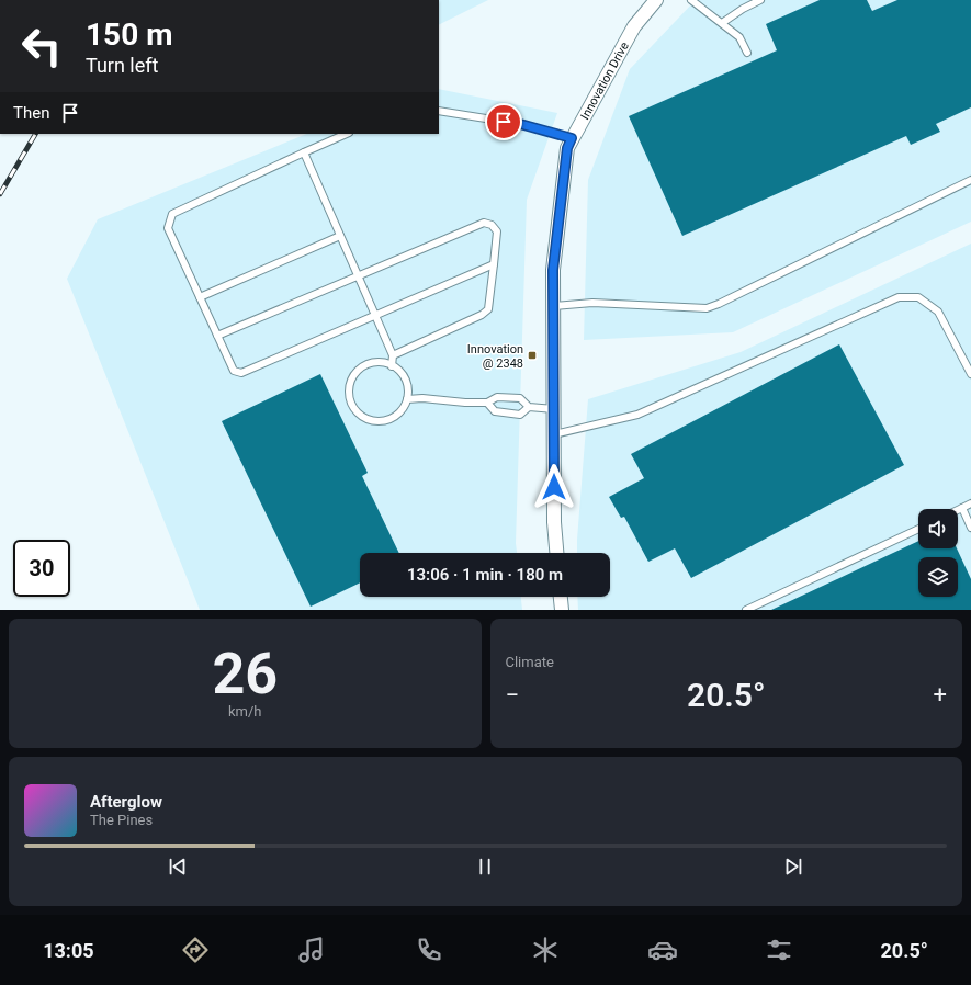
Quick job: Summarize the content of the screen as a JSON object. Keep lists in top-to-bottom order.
{
  "streets": {
    "street": ["Innovation Drive"]
  },
  "places": {
    "transit": ["Innovation @ 2348"]
  },
  "page": {
    "turn": ["150 m", "Turn left"],
    "then": "Then",
    "limit": "30",
    "trip": "13:06 · 1 min · 180 m",
    "tile": [
      ["26", "km/h"],
      "Climate"
    ],
    "heat": ["−", "20.5°", "+"],
    "song": ["Afterglow", "The Pines"],
    "tabs": ["13:05", "20.5°"]
  }
}
